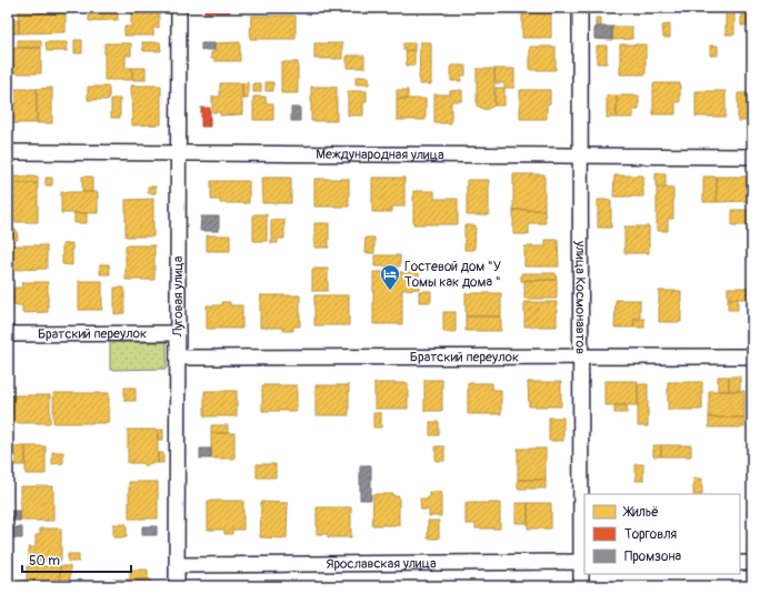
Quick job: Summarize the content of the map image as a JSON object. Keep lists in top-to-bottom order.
{
  "streets": {
    "street": [
      "Международная улица",
      "Луговая улица",
      "улица Космонавтов",
      "Братский переулок",
      "Ярославская улица"
    ]
  },
  "crossings": [
    ["Международная улица", "Луговая улица"],
    ["Международная улица", "улица Космонавтов"],
    ["Луговая улица", "Братский переулок"],
    ["Луговая улица", "Ярославская улица"],
    ["улица Космонавтов", "Братский переулок"],
    ["улица Космонавтов", "Ярославская улица"]
  ],
  "places": {
    "hotel": ["Гостевой дом \"У Томы как дома \""]
  },
  "legend": ["Жильё", "Торговля", "Промзона"],
  "scale_bar": "50 m"
}
